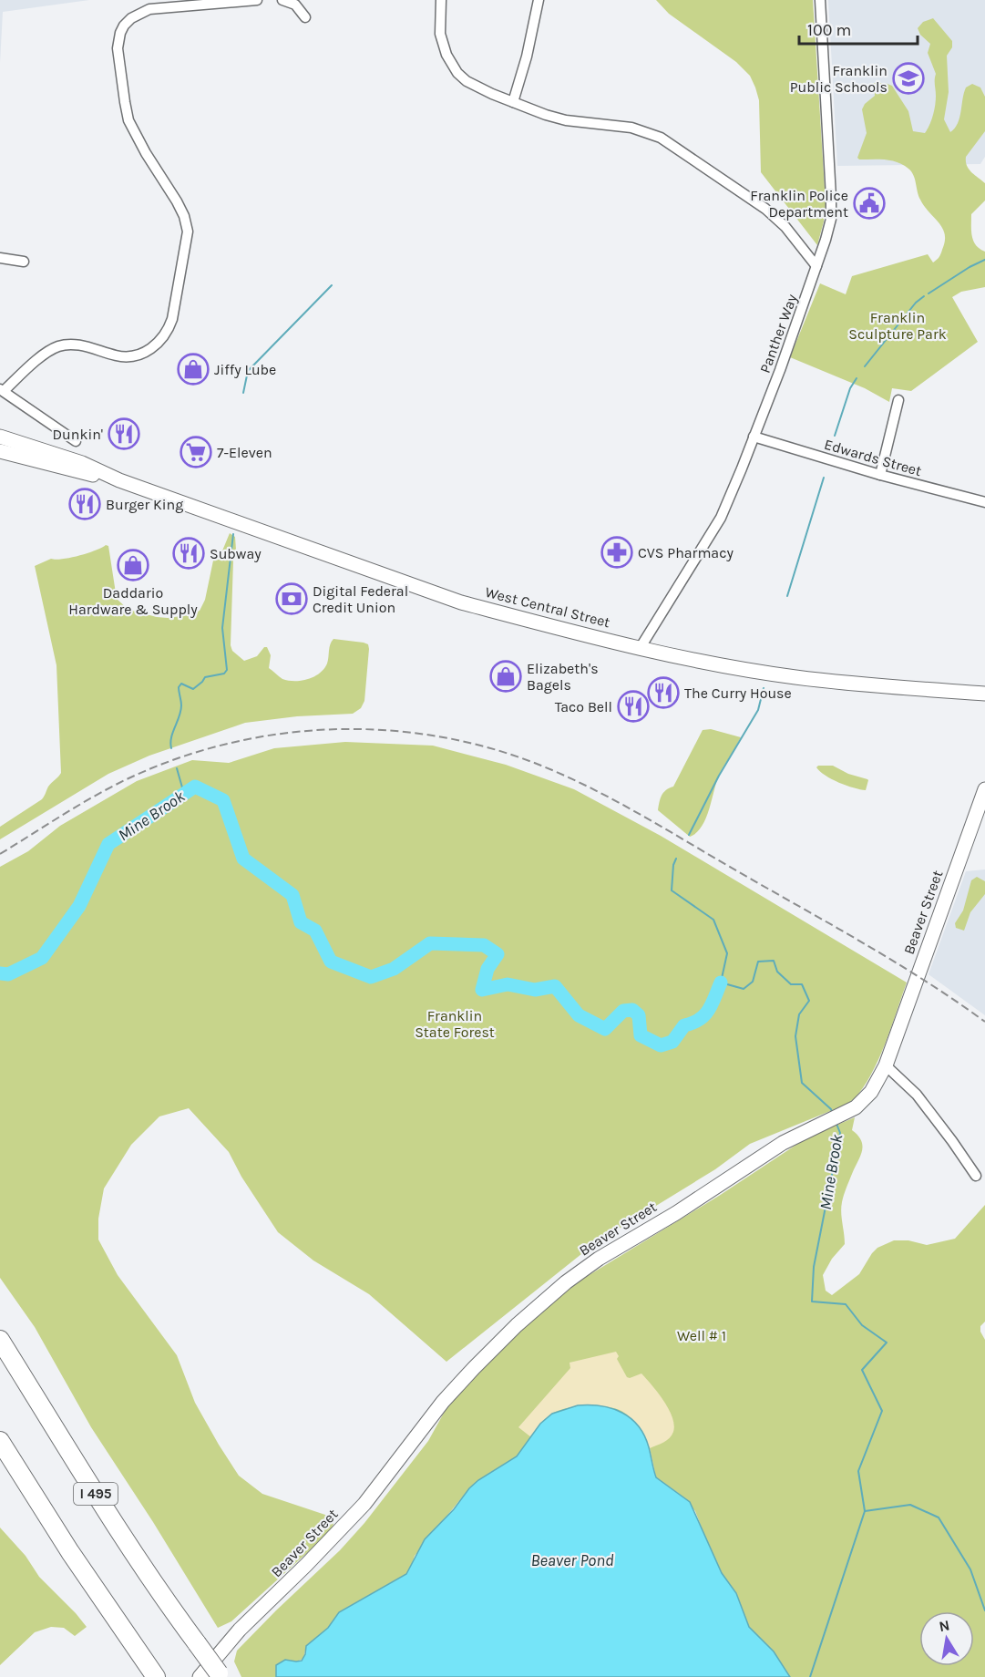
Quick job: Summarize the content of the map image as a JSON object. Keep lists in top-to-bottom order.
{
  "streets": {
    "highway": ["I 495"],
    "street": [
      "Panther Way",
      "Edwards Street",
      "West Central Street",
      "Beaver Street"
    ]
  },
  "crossings": [
    ["Panther Way", "Edwards Street"],
    ["Panther Way", "West Central Street"]
  ],
  "water": ["Mine Brook", "Beaver Pond"],
  "parks": ["Franklin Sculpture Park", "Franklin State Forest", "Well # 1"],
  "places": {
    "school or university": ["Franklin Public Schools"],
    "public building": ["Franklin Police Department"],
    "shop": ["Jiffy Lube", "Daddario Hardware & Supply", "Elizabeth's Bagels"],
    "restaurant": [
      "Dunkin'",
      "Burger King",
      "Subway",
      "The Curry House",
      "Taco Bell"
    ],
    "supermarket": ["7-Eleven"],
    "pharmacy": ["CVS Pharmacy"],
    "bank": ["Digital Federal Credit Union"]
  },
  "scale_bar": "100 m",
  "north": "top"
}
